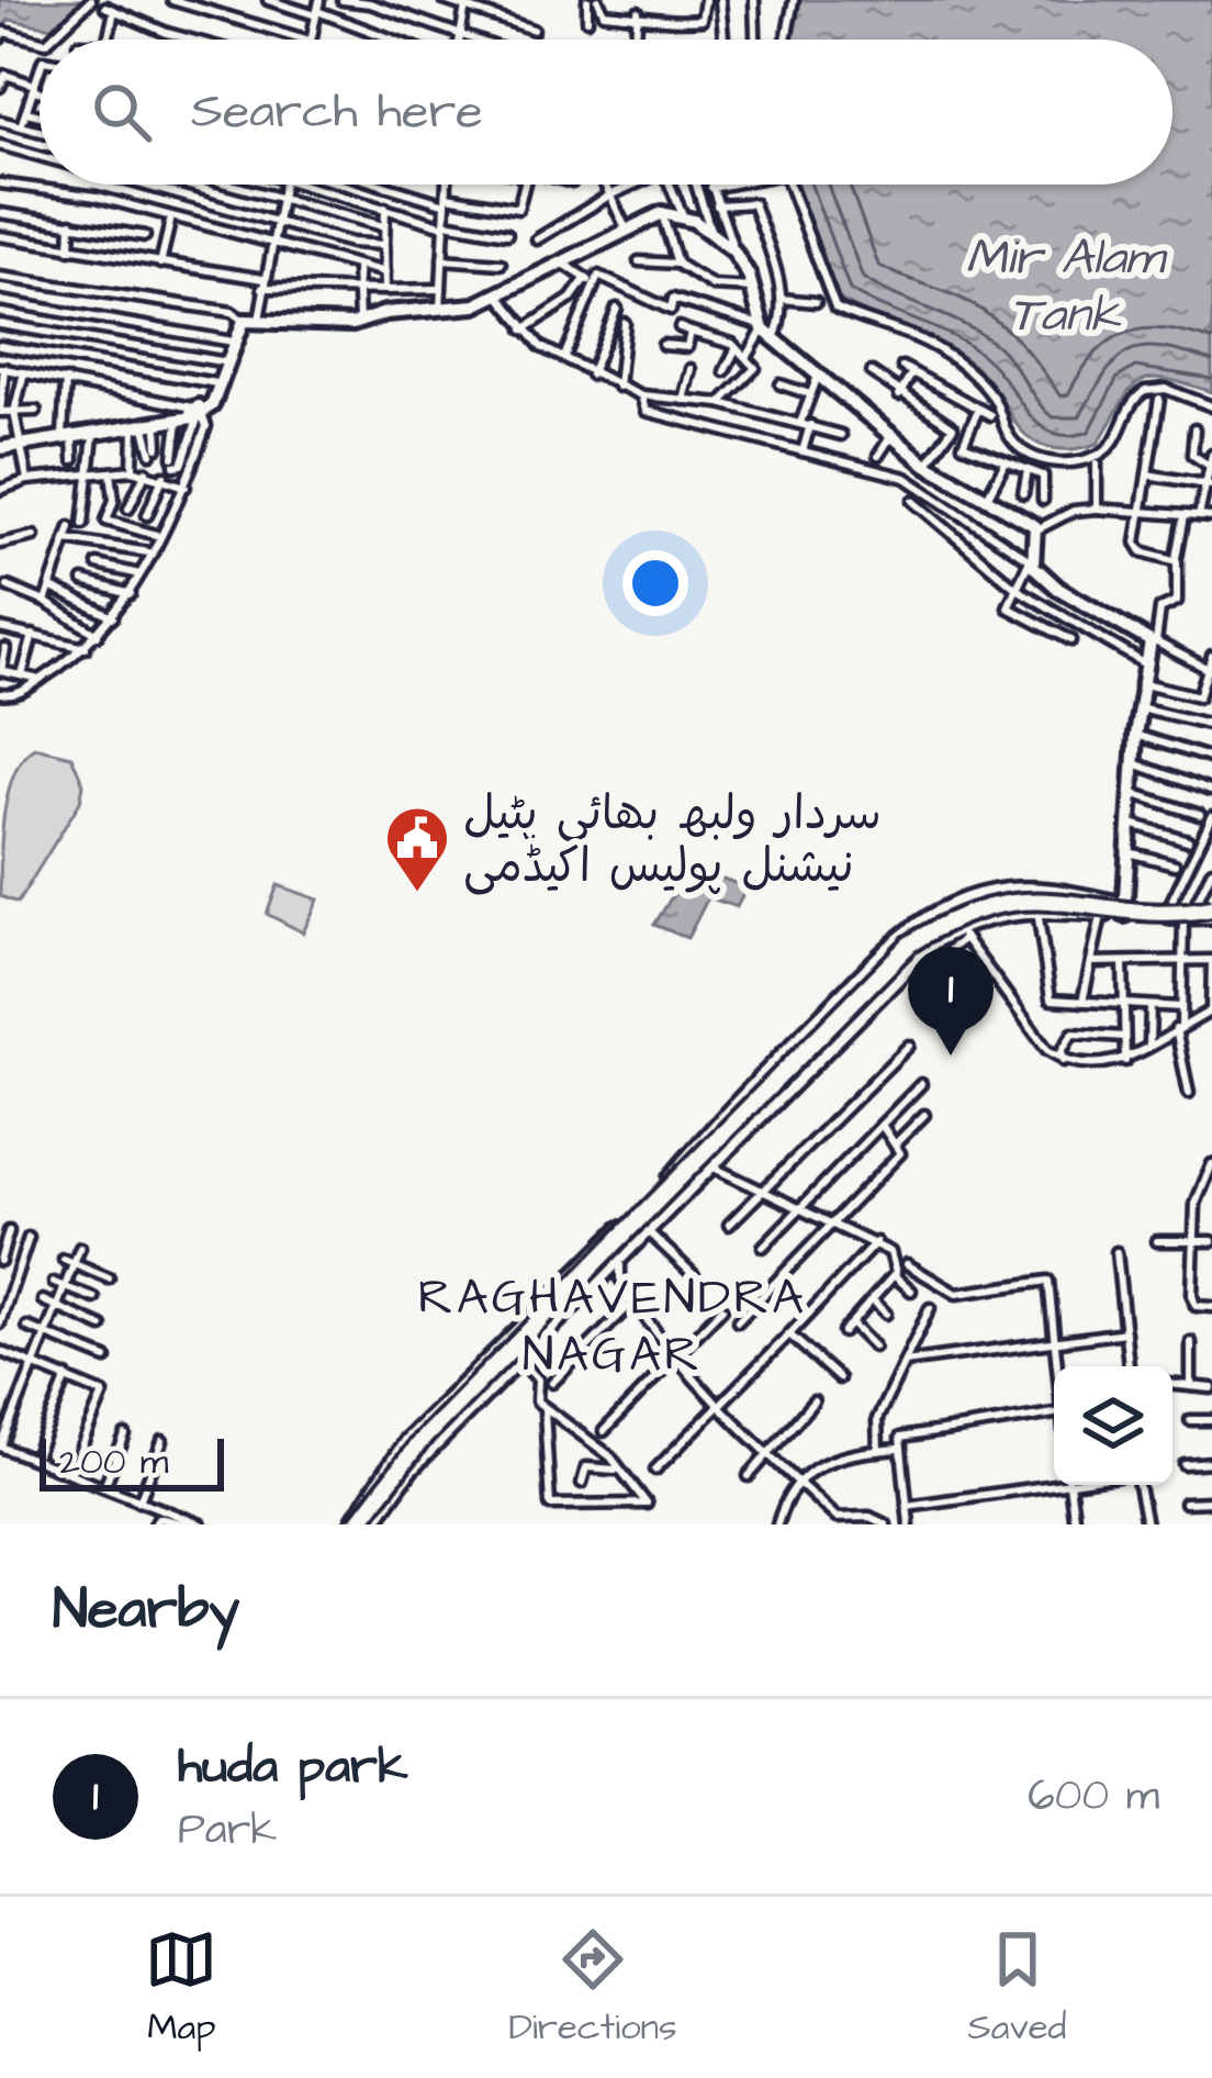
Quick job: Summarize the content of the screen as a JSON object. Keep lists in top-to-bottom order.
{
  "districts": ["RAGHAVENDRA NAGAR"],
  "water": ["Mir Alam Tank"],
  "places": {
    "public building": ["سردار ولبھ بھائی پٹیل نیشنل پولیس اکیڈمی"]
  },
  "scale_bar": "200 m",
  "page": {
    "search": "Search here",
    "pins": "1",
    "scale": "200 m",
    "heading": "Nearby",
    "list": [
      {
        "mark": "1",
        "name": "huda park",
        "note": "Park",
        "value": "600 m"
      }
    ],
    "nav": ["Map", "Directions", "Saved"]
  }
}
